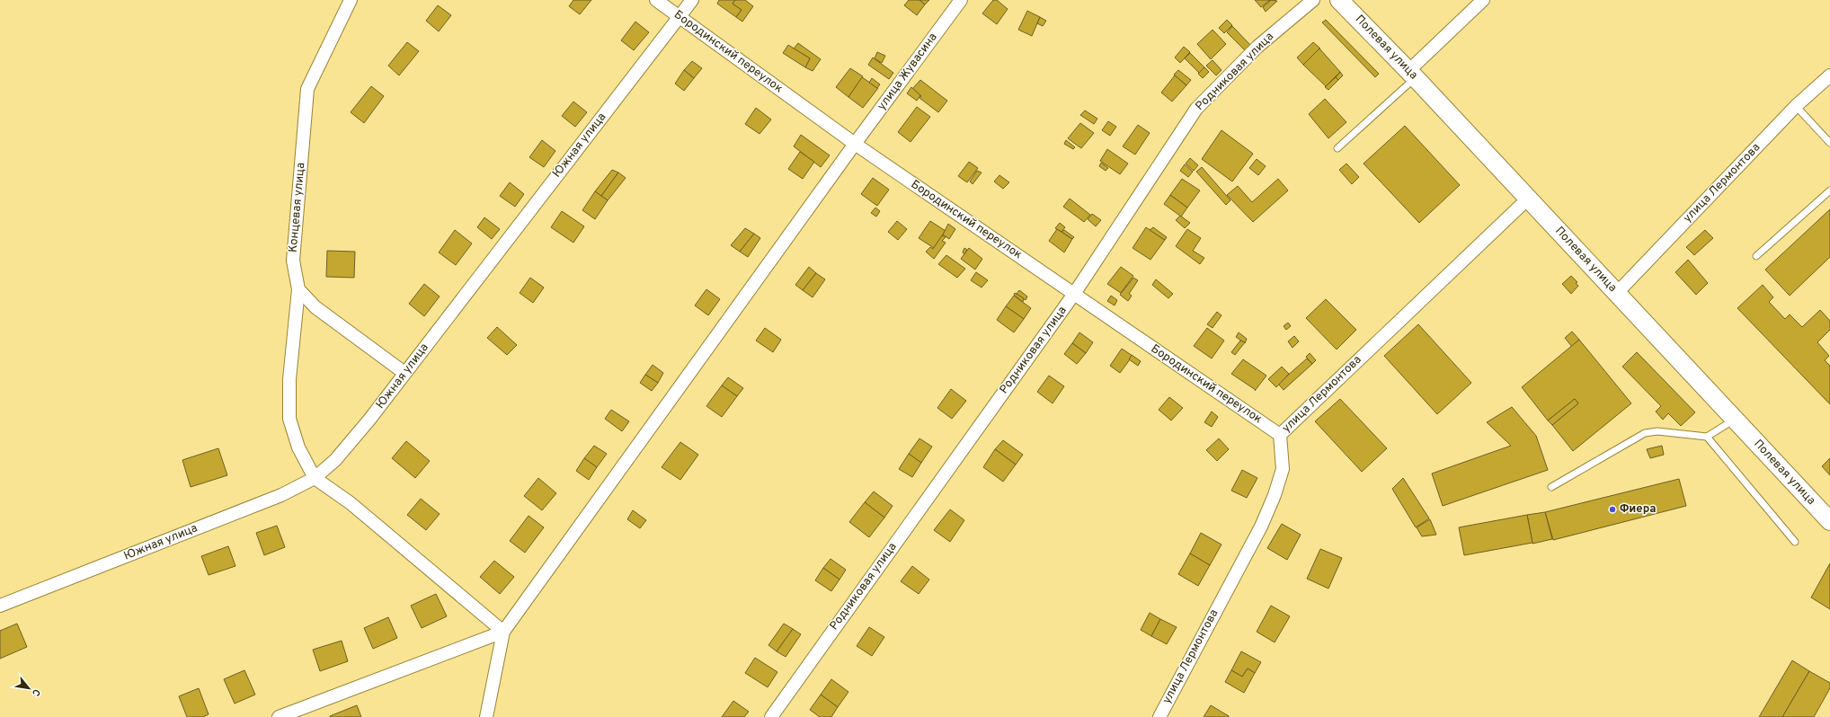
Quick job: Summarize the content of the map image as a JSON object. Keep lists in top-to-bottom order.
{
  "streets": {
    "street": [
      "Полевая улица",
      "Бородинский переулок",
      "улица Жувасина",
      "Родниковая улица",
      "Южная улица",
      "улица Лермонтова",
      "Концевая улица"
    ]
  },
  "crossings": [
    ["Полевая улица", "улица Лермонтова"],
    ["Бородинский переулок", "улица Жувасина"],
    ["Бородинский переулок", "Родниковая улица"],
    ["Бородинский переулок", "Южная улица"],
    ["Бородинский переулок", "улица Лермонтова"],
    ["Южная улица", "Концевая улица"]
  ],
  "places": ["Фиера"],
  "north": "bottom right"
}
